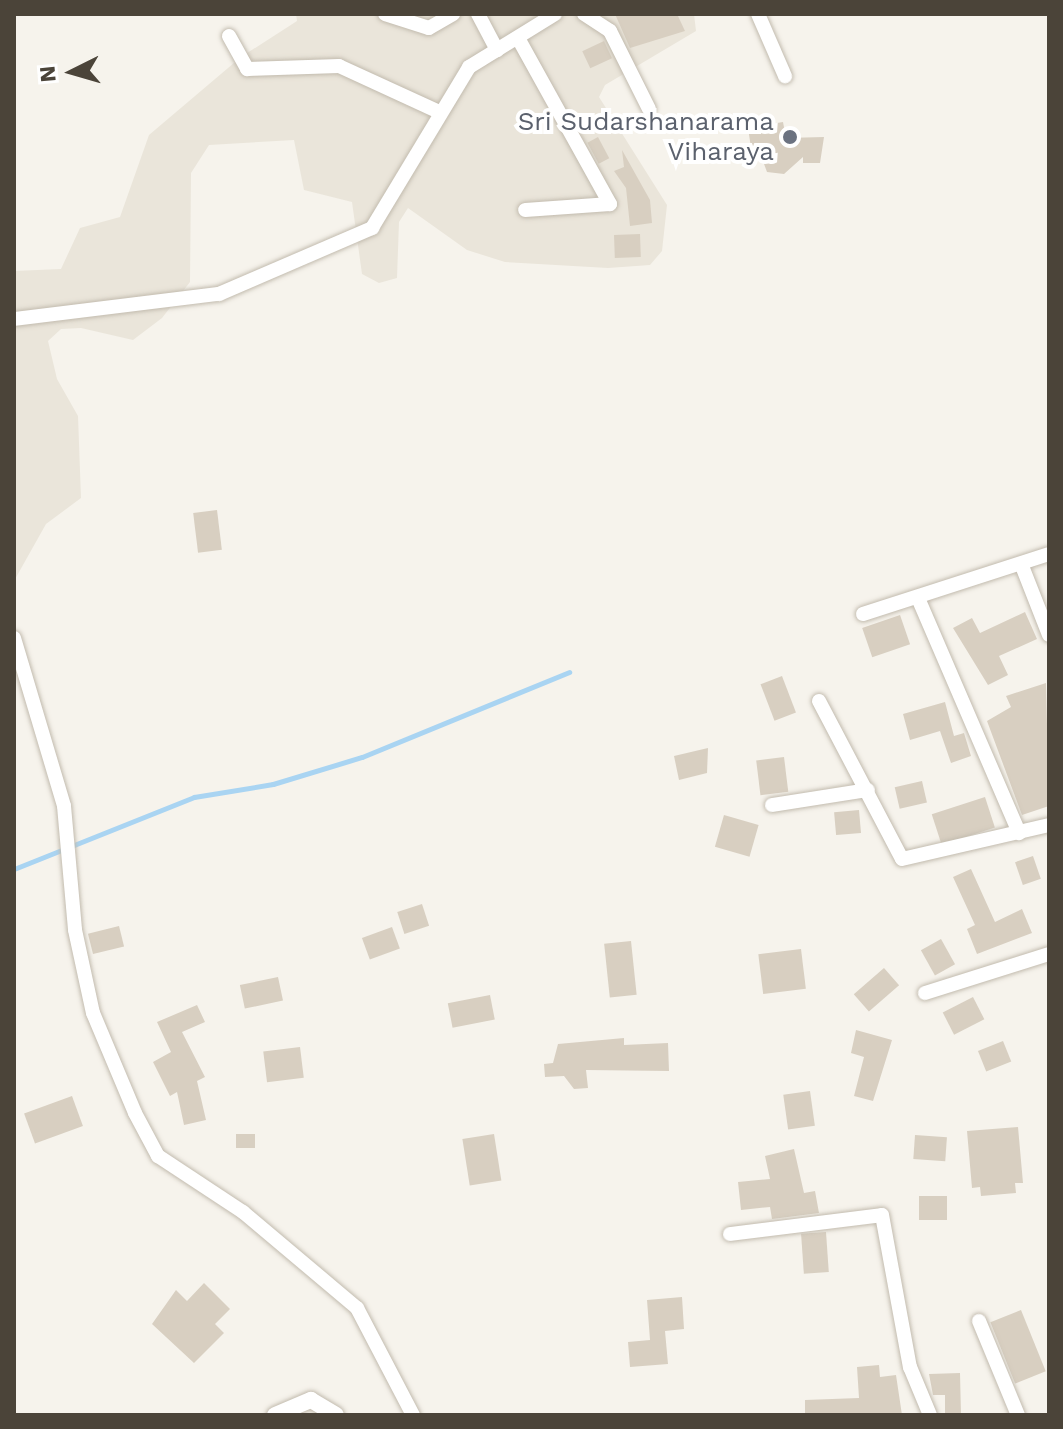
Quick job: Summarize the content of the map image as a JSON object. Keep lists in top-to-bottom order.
{
  "places": ["Sri Sudarshanarama Viharaya"],
  "north": "left"
}
